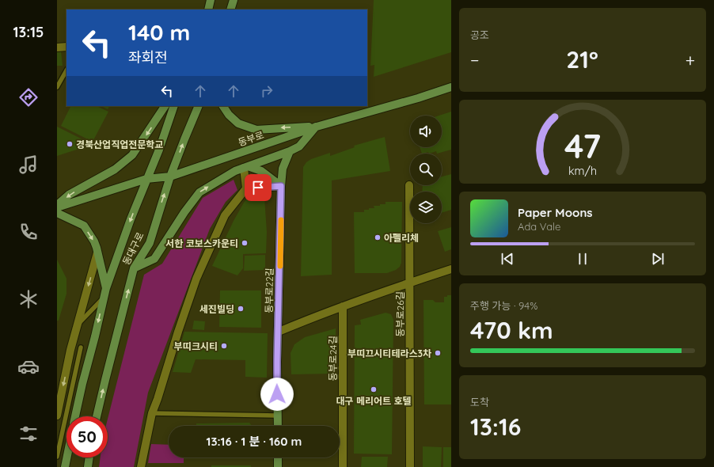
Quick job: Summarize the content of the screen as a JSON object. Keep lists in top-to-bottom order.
{
  "streets": {
    "main road": ["동부로", "동대구로", "동부로22길"],
    "street": ["동부로26길", "동부로24길"]
  },
  "crossings": [
    ["동부로", "동대구로"],
    ["동부로22길", "동부로26길"],
    ["동부로26길", "동부로24길"]
  ],
  "places": [
    "경북산업직업전문학교",
    "아펠리체",
    "서한 코보스카운티",
    "세진빌딩",
    "부띠크시티",
    "부띠끄시티테라스3차",
    "대구 메리어트 호텔"
  ],
  "page": {
    "tabs": "13:15",
    "tile": [
      "공조",
      ["주행 가능 · 94%", "470 km"],
      ["도착", "13:16"]
    ],
    "turn": ["140 m", "좌회전"],
    "heat": ["−", "21°", "+"],
    "song": ["Paper Moons", "Ada Vale"],
    "limit": "50",
    "trip": "13:16 · 1 분 · 160 m",
    "gauge": ["47", "km/h"]
  }
}
